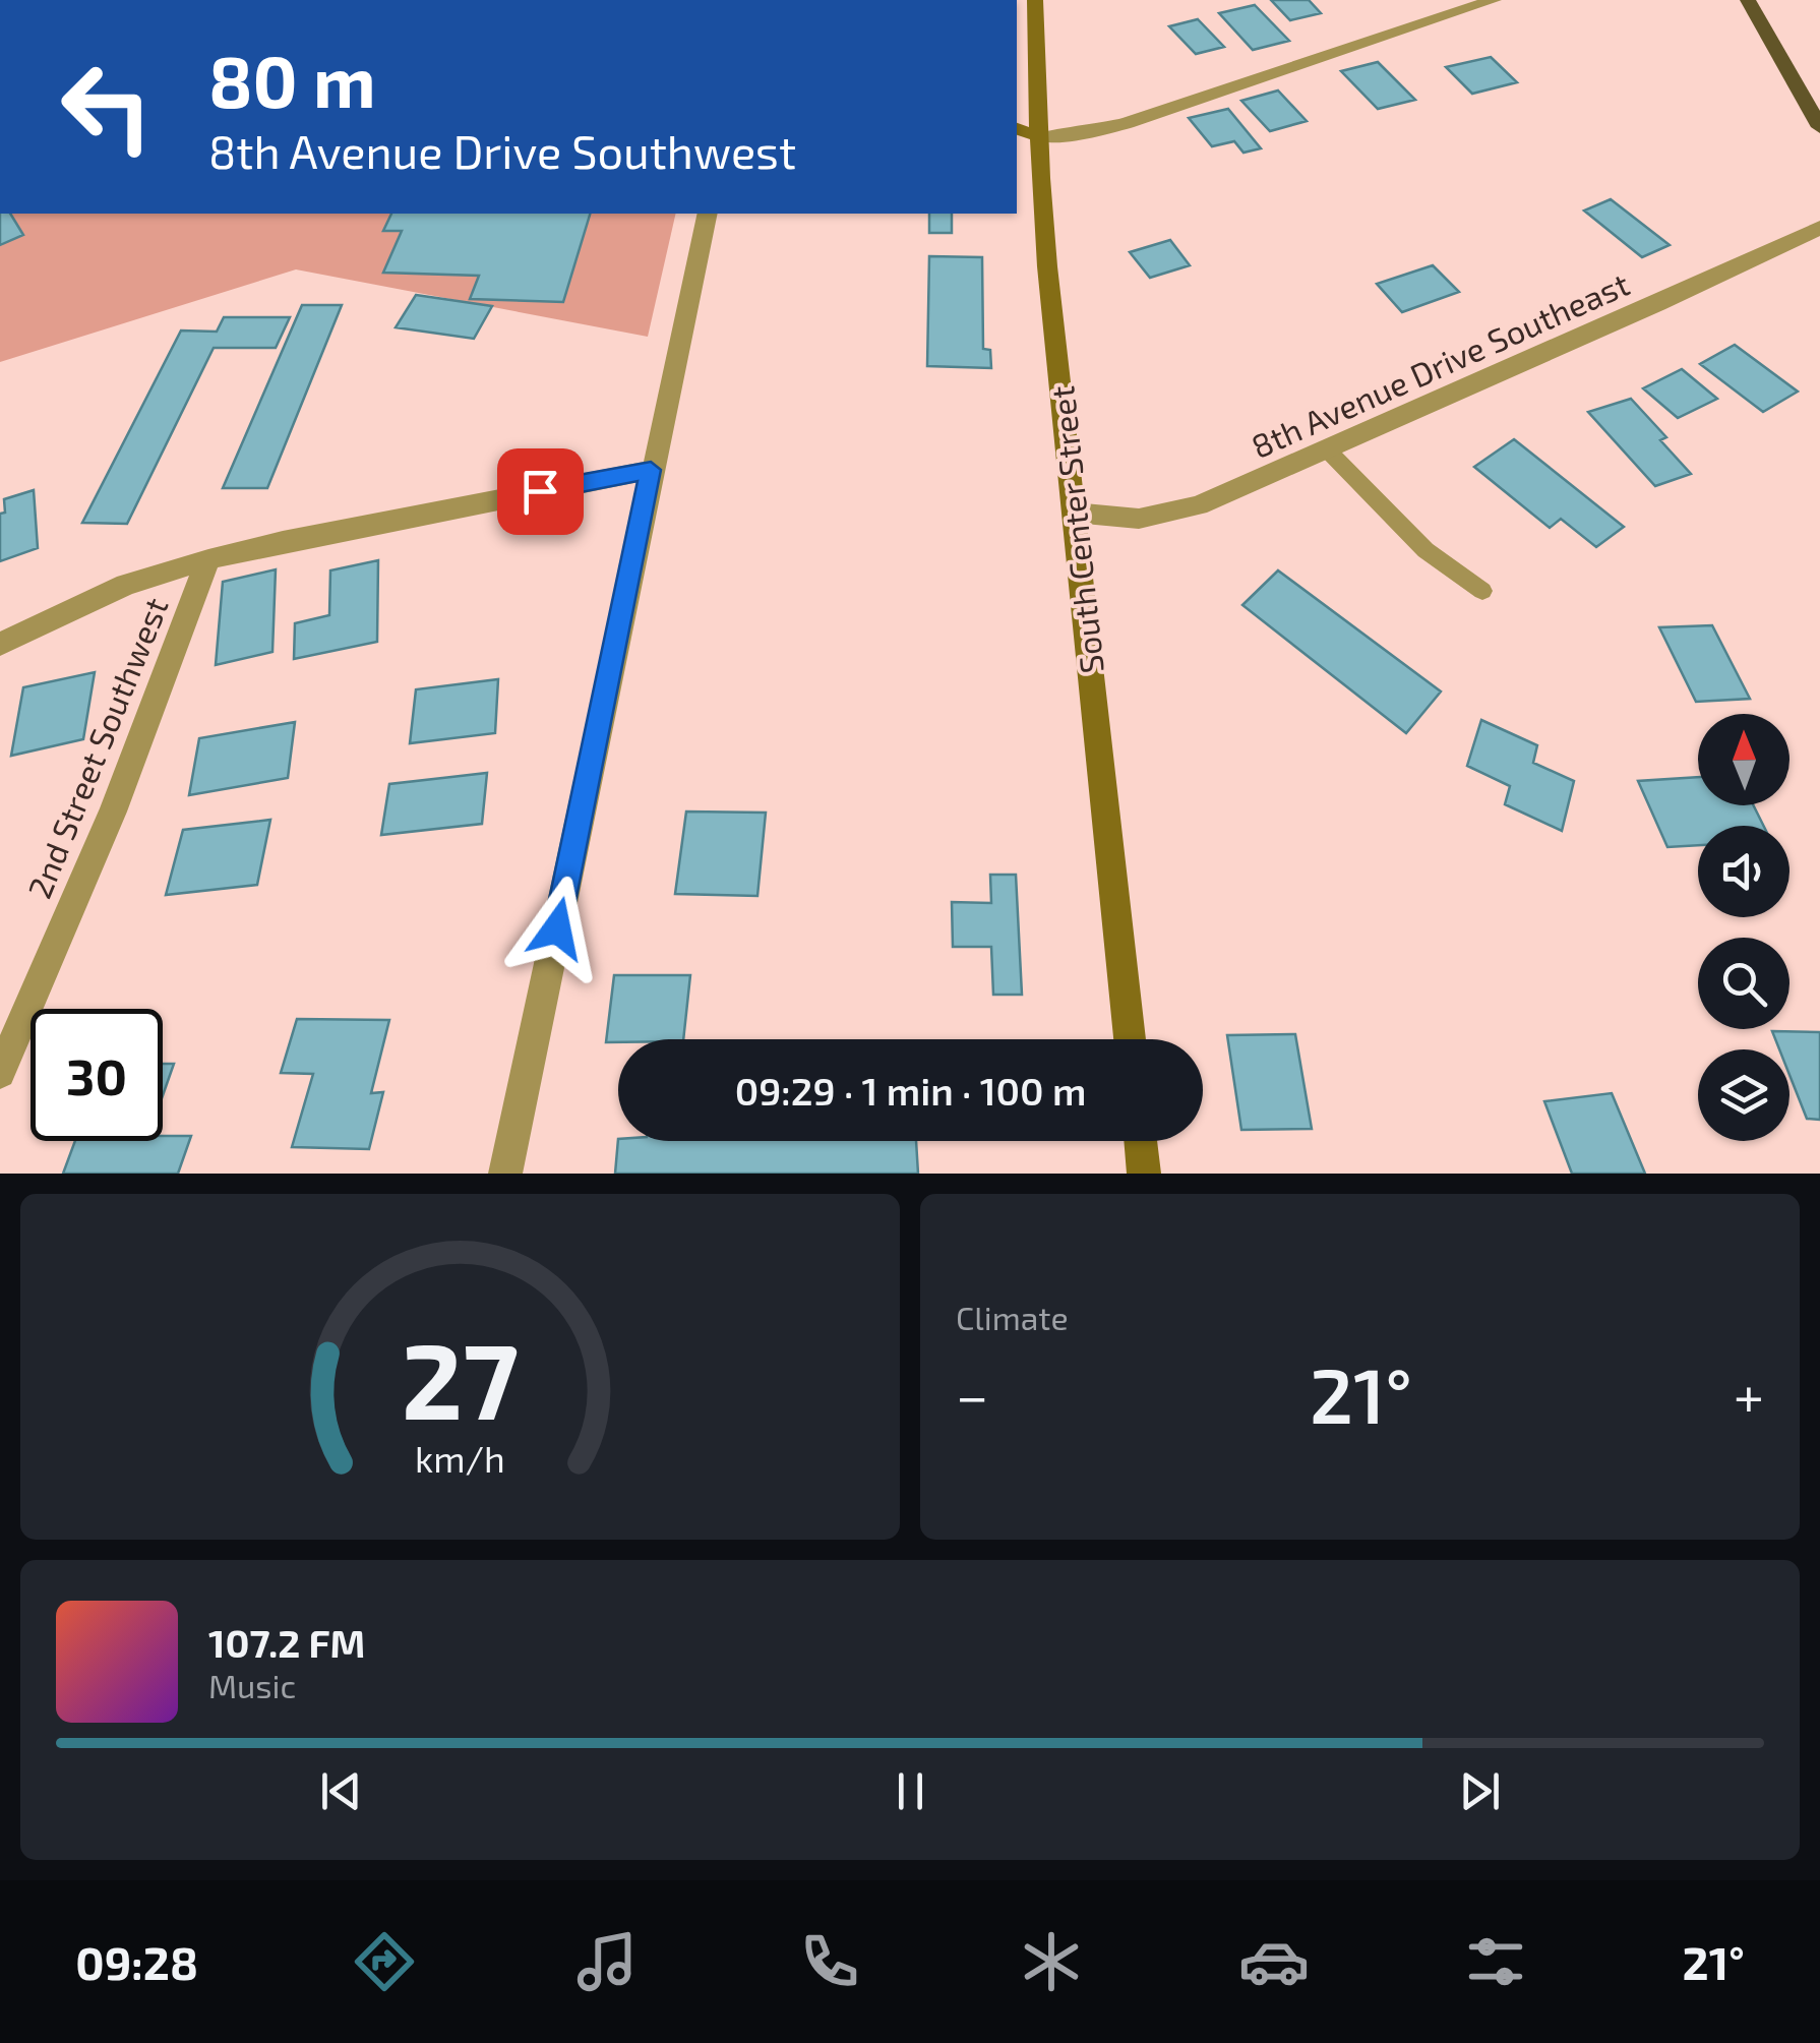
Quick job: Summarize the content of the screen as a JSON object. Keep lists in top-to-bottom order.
{
  "streets": {
    "street": ["8th Avenue Drive Southeast", "South Center Street", "2nd Street Southwest"]
  },
  "crossings": [
    ["8th Avenue Drive Southeast", "South Center Street"]
  ],
  "north": "top",
  "page": {
    "turn": ["80 m", "8th Avenue Drive Southwest"],
    "limit": "30",
    "trip": "09:29 · 1 min · 100 m",
    "tile": "Climate",
    "heat": ["−", "21°", "+"],
    "song": ["107.2 FM", "Music"],
    "tabs": ["09:28", "21°"],
    "gauge": ["27", "km/h"]
  }
}
